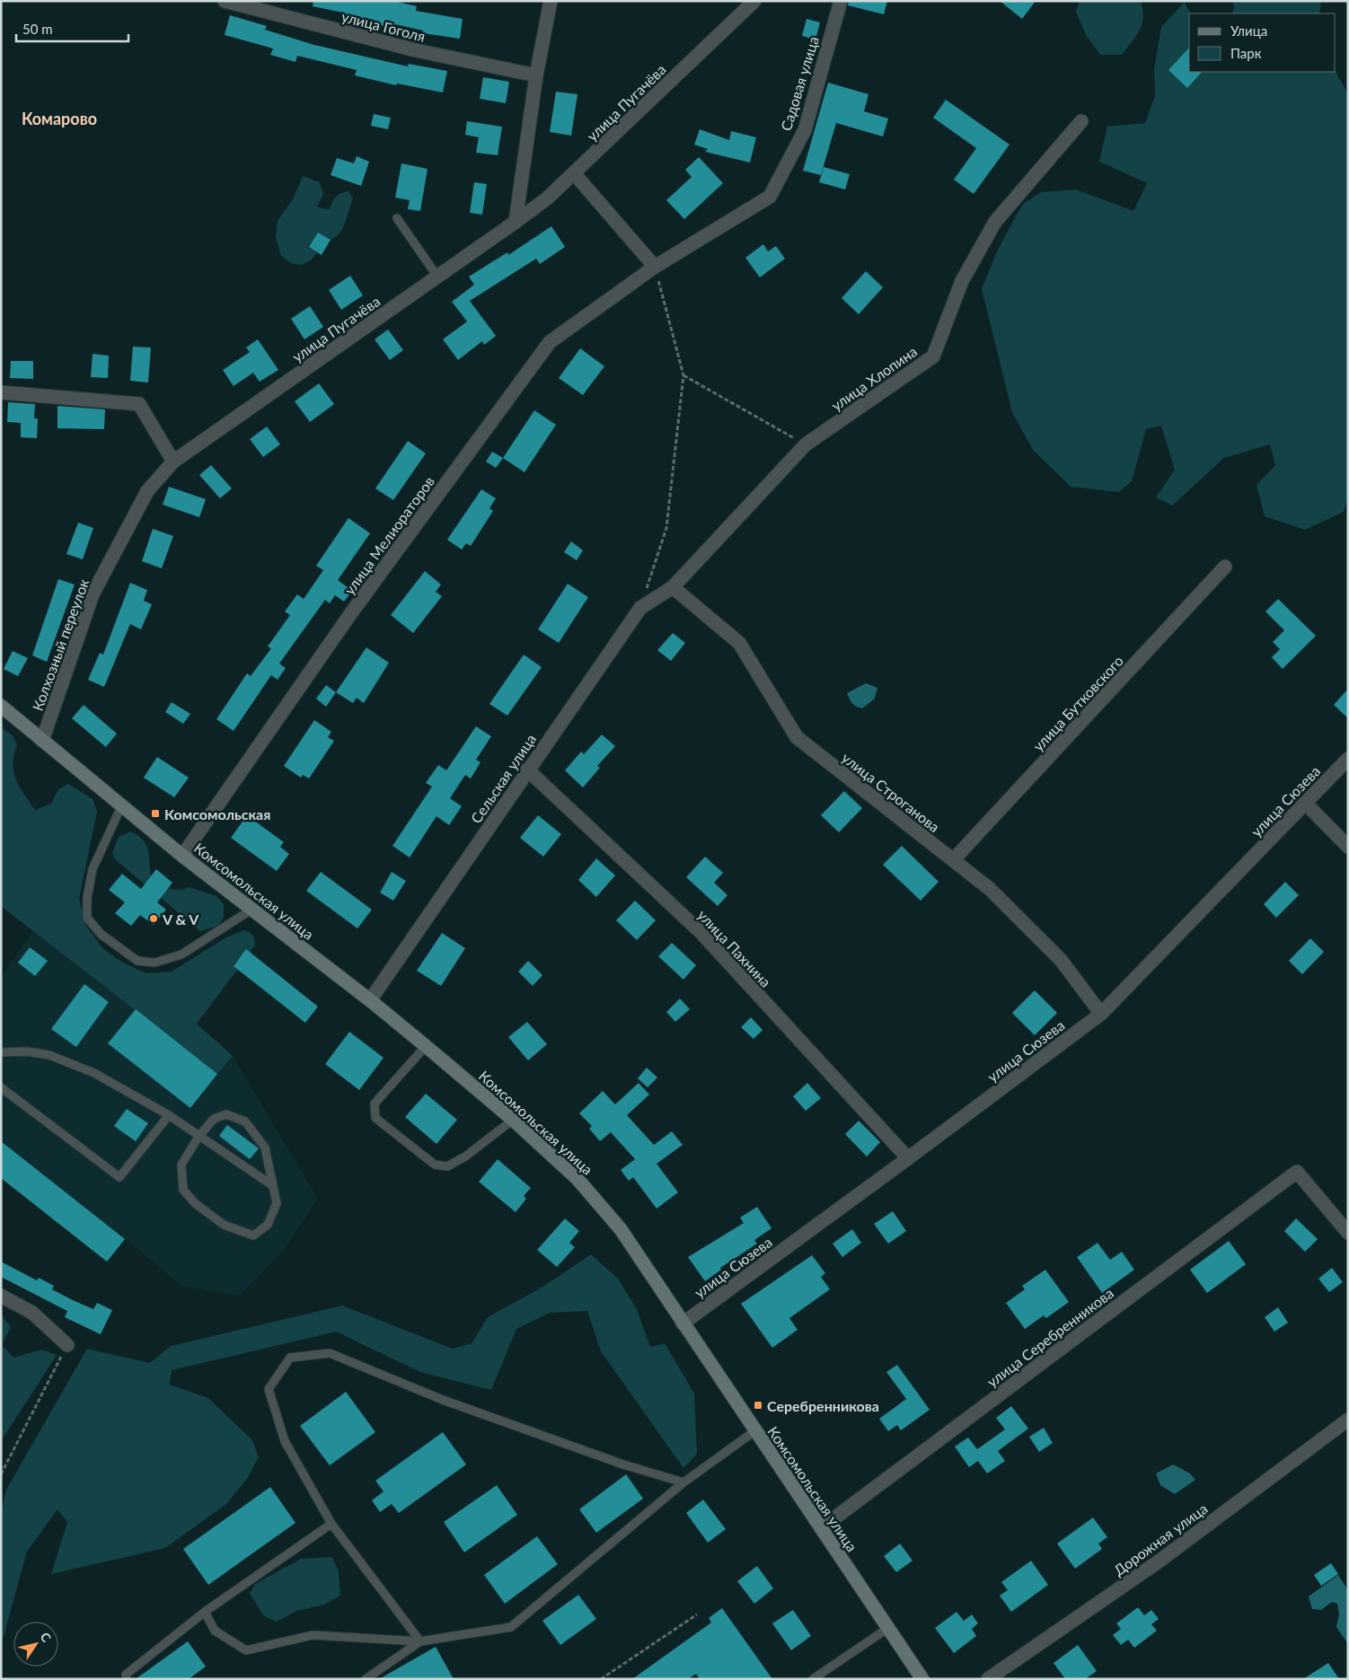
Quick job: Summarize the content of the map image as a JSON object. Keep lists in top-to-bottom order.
{
  "streets": {
    "main road": ["Комсомольская улица"],
    "street": [
      "улица Гоголя",
      "Садовая улица",
      "улица Пугачёва",
      "улица Хлопина",
      "улица Мелиораторов",
      "Колхозный переулок",
      "улица Бутковского",
      "Сельская улица",
      "улица Строганова",
      "улица Сюзева",
      "улица Пахнина",
      "улица Серебренникова",
      "Дорожная улица"
    ]
  },
  "crossings": [
    ["Садовая улица", "улица Мелиораторов"],
    ["улица Пугачёва", "Колхозный переулок"],
    ["улица Хлопина", "Сельская улица"],
    ["улица Хлопина", "улица Строганова"],
    ["улица Мелиораторов", "Комсомольская улица"],
    ["Колхозный переулок", "Комсомольская улица"],
    ["улица Бутковского", "улица Строганова"],
    ["Сельская улица", "улица Строганова"],
    ["Сельская улица", "Комсомольская улица"],
    ["Сельская улица", "улица Пахнина"],
    ["улица Строганова", "улица Сюзева"],
    ["улица Сюзева", "Комсомольская улица"],
    ["улица Сюзева", "улица Пахнина"],
    ["Комсомольская улица", "улица Серебренникова"]
  ],
  "districts": ["Комарово"],
  "places": {
    "transit": ["Комсомольская", "Серебренникова"],
    "other": ["V & V"]
  },
  "legend": ["Улица", "Парк"],
  "scale_bar": "50 m",
  "north": "top right"
}
